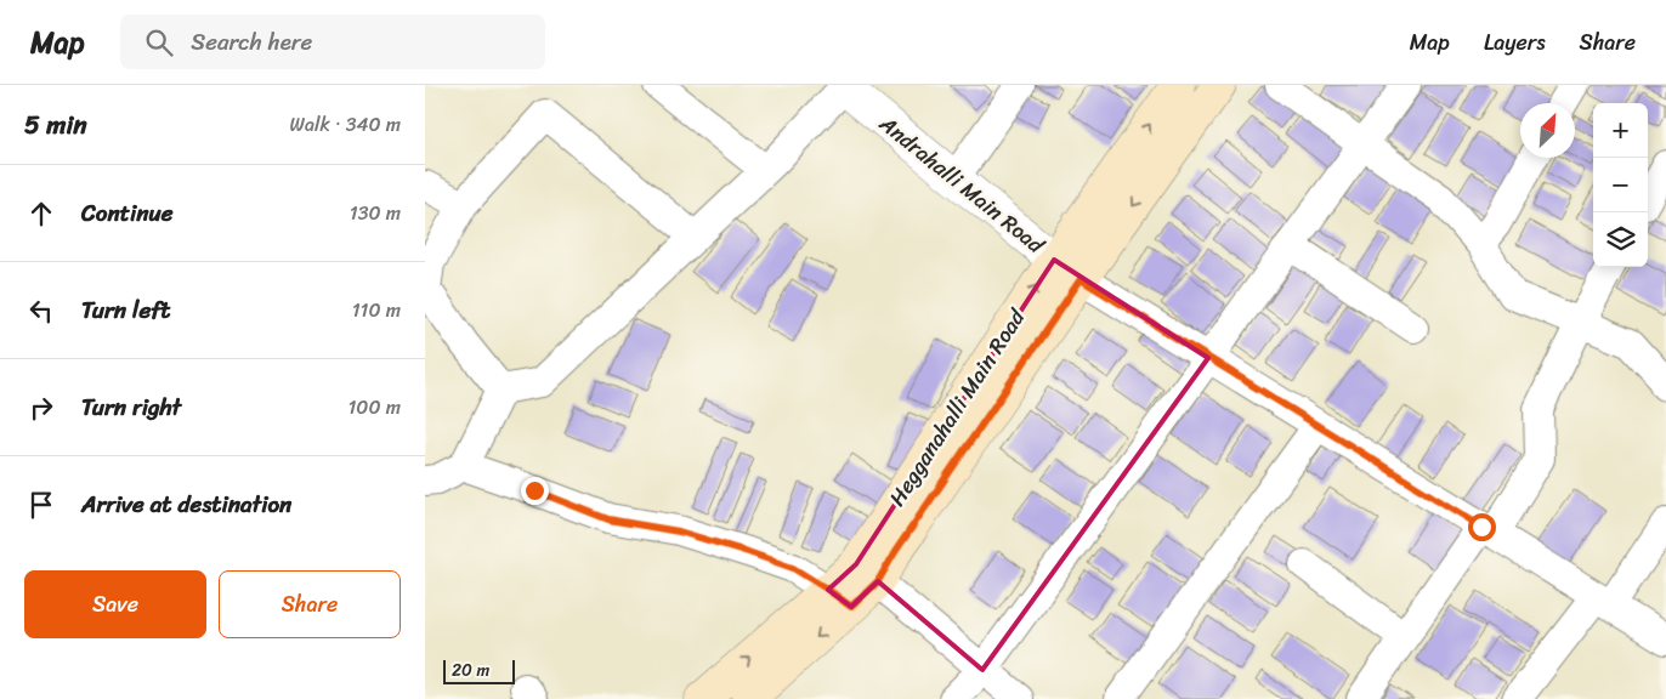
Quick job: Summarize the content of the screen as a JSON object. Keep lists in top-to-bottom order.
{
  "streets": {
    "main road": ["Hegganahalli Main Road"],
    "street": ["Andrahalli Main Road"]
  },
  "crossings": [
    ["Andrahalli Main Road", "Hegganahalli Main Road"]
  ],
  "scale_bar": "20 m",
  "north": "top right",
  "page": {
    "header": "Map",
    "search": "Search here",
    "nav": ["Map", "Layers", "Share"],
    "heading": ["5 min", "Walk · 340 m"],
    "map_buttons": ["+", "−"],
    "list": [
      ["Continue", "130 m"],
      ["Turn left", "110 m"],
      ["Turn right", "100 m"],
      "Arrive at destination"
    ],
    "buttons": ["Save", "Share"],
    "scale": "20 m"
  }
}
